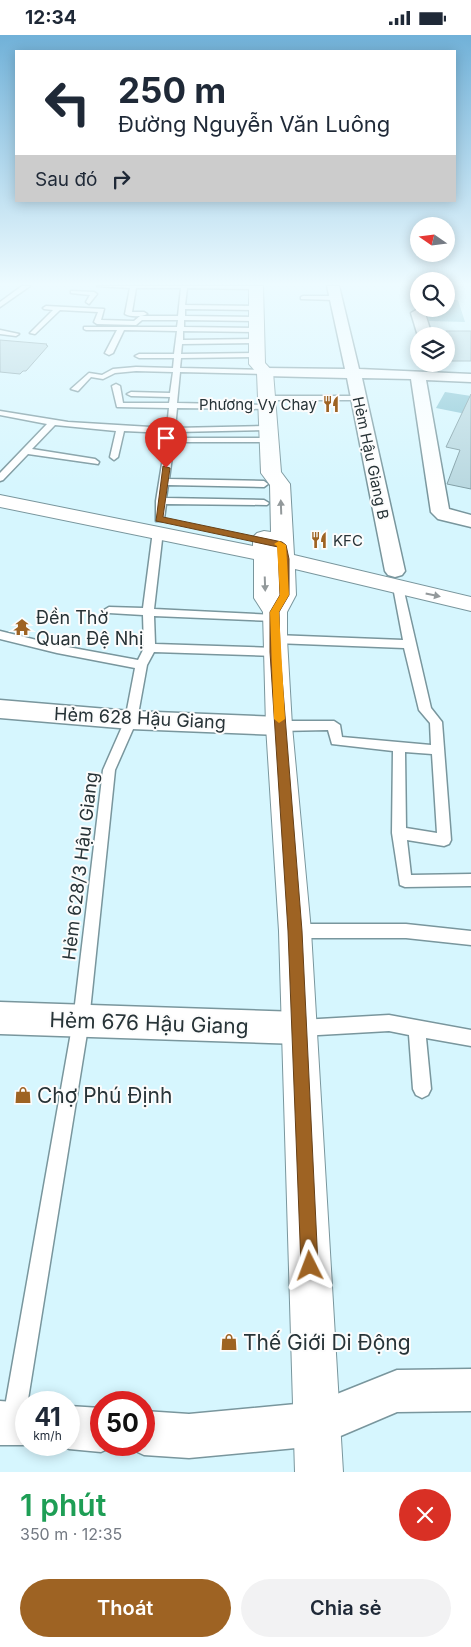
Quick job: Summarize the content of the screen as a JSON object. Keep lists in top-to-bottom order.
{
  "streets": {
    "street": ["Hẻm Hậu Giang B", "Hẻm 628 Hậu Giang", "Hẻm 676 Hậu Giang"],
    "lane": ["Hẻm 628/3 Hậu Giang"]
  },
  "crossings": [
    ["Hẻm 628 Hậu Giang", "Hẻm 628/3 Hậu Giang"],
    ["Hẻm 628/3 Hậu Giang", "Hẻm 676 Hậu Giang"]
  ],
  "places": {
    "restaurant": ["Phương Vy Chay", "KFC"],
    "temple": ["Đền Thờ Quan Đệ Nhị"],
    "shop": ["Chợ Phú Định", "Thế Giới Di Động"]
  },
  "north": "left",
  "page": {
    "status": "12:34",
    "turn": ["250 m", "Đường Nguyễn Văn Luông"],
    "then": "Sau đó",
    "speed": "41 km/h",
    "limit": "50",
    "heading": ["1 phút", "350 m · 12:35"],
    "buttons": ["Thoát", "Chia sẻ"]
  }
}
